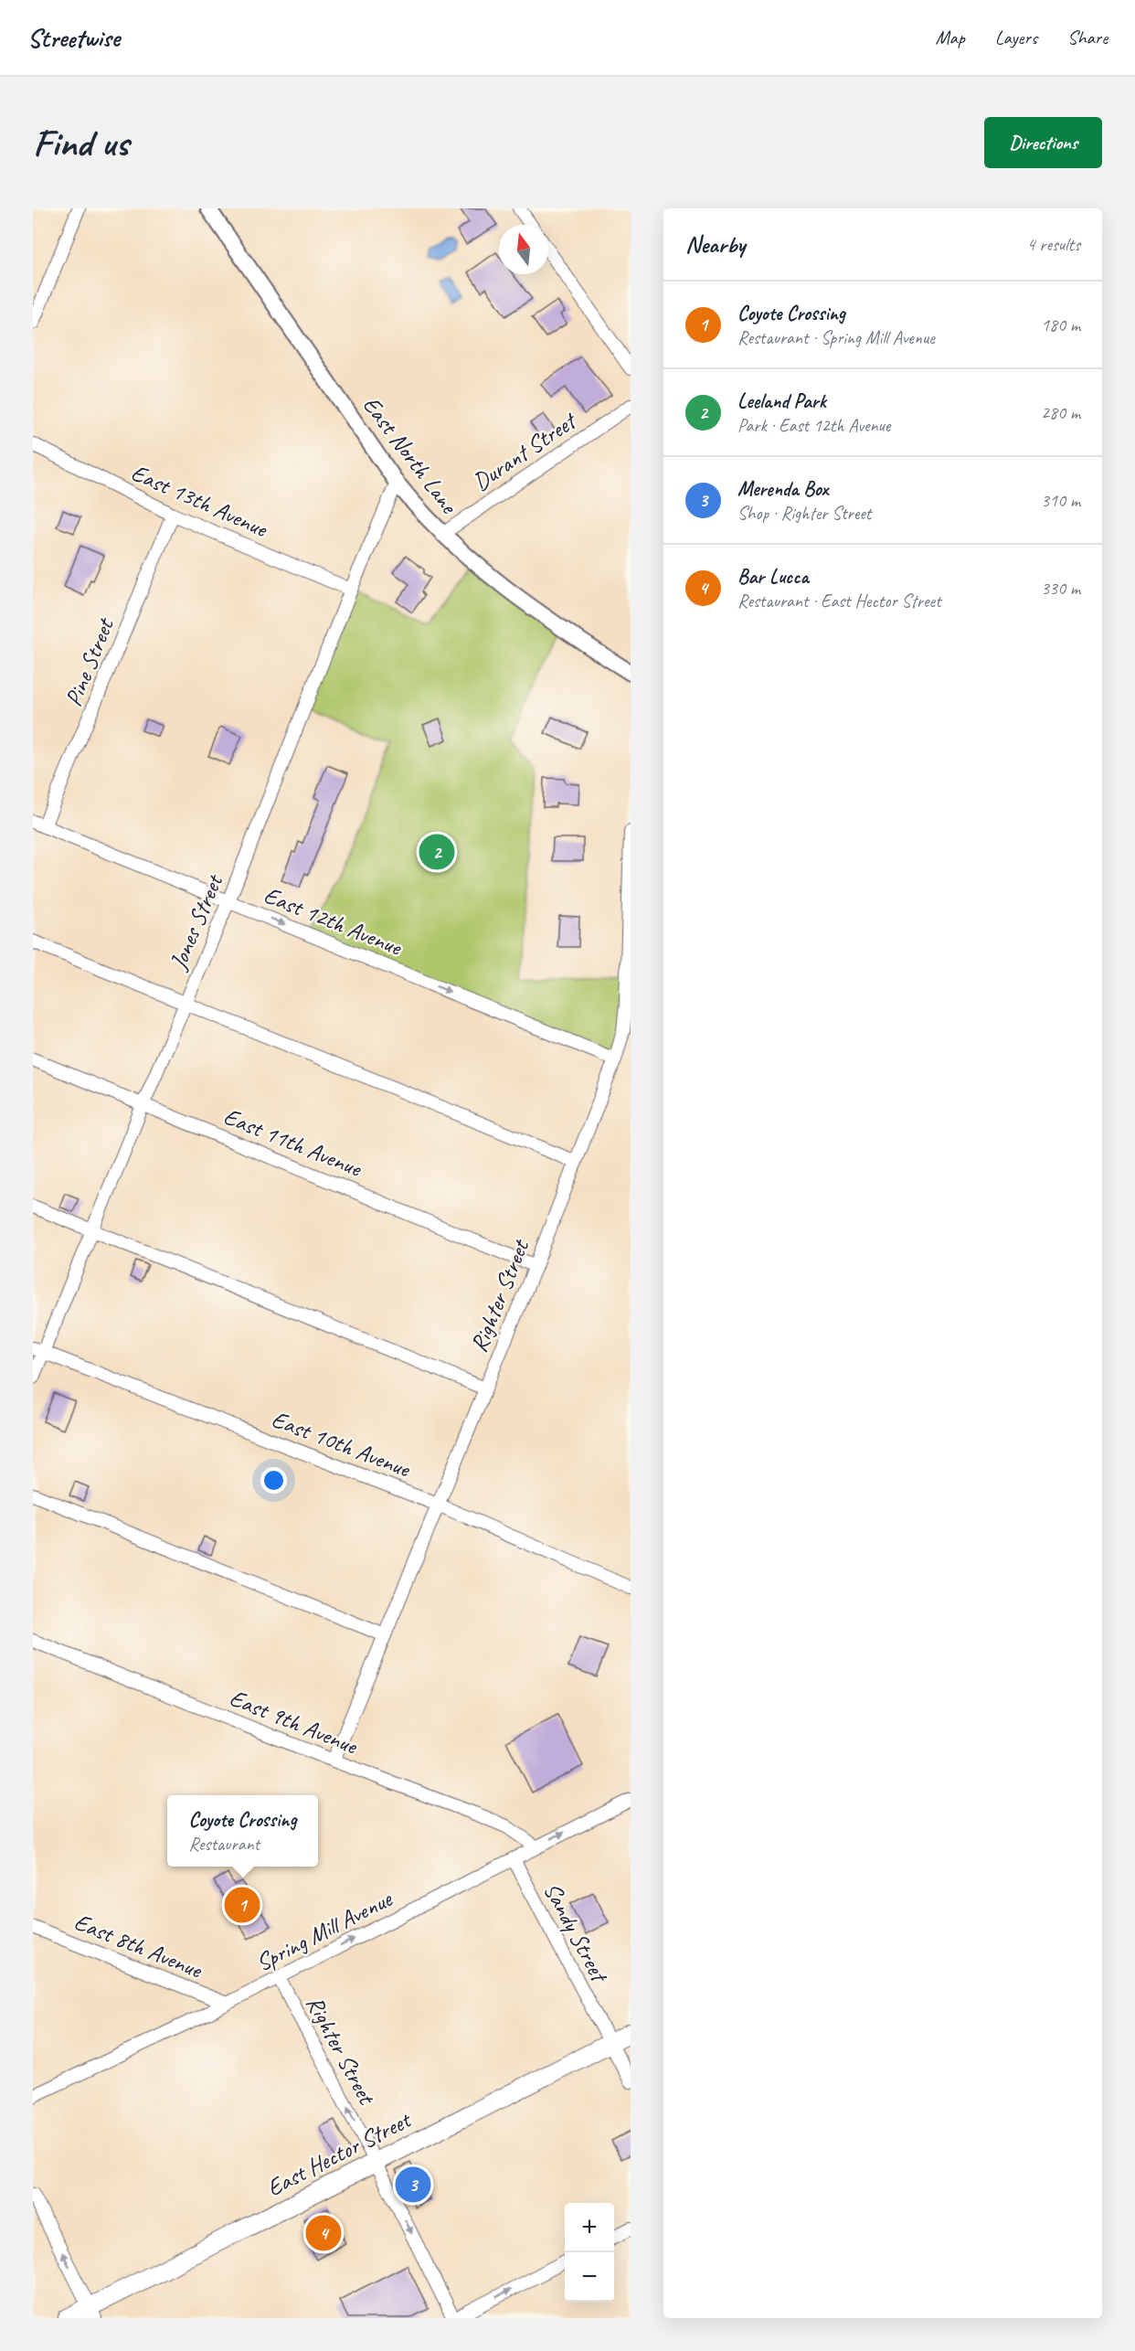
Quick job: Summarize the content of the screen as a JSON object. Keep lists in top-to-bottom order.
{
  "streets": {
    "main road": ["East Hector Street"],
    "street": [
      "Durant Street",
      "East North Lane",
      "East 13th Avenue",
      "Pine Street",
      "East 12th Avenue",
      "Jones Street",
      "East 11th Avenue",
      "Righter Street",
      "East 10th Avenue",
      "East 9th Avenue",
      "Spring Mill Avenue",
      "Sandy Street",
      "East 8th Avenue"
    ]
  },
  "crossings": [
    ["Durant Street", "East North Lane"],
    ["East North Lane", "Jones Street"],
    ["East 13th Avenue", "Pine Street"],
    ["East 13th Avenue", "Jones Street"],
    ["Pine Street", "East 12th Avenue"],
    ["East 12th Avenue", "Jones Street"],
    ["East 12th Avenue", "Righter Street"],
    ["Jones Street", "East 11th Avenue"],
    ["Jones Street", "East 10th Avenue"],
    ["East 11th Avenue", "Righter Street"],
    ["Righter Street", "East 10th Avenue"],
    ["Righter Street", "East 9th Avenue"],
    ["Righter Street", "Spring Mill Avenue"],
    ["Righter Street", "East Hector Street"],
    ["East 9th Avenue", "Spring Mill Avenue"],
    ["Spring Mill Avenue", "Sandy Street"],
    ["Spring Mill Avenue", "East 8th Avenue"],
    ["Sandy Street", "East Hector Street"]
  ],
  "one_way": ["Spring Mill Avenue"],
  "north": "top",
  "page": {
    "header": "Streetwise",
    "nav": ["Map", "Layers", "Share"],
    "buttons": "Directions",
    "title": "Find us",
    "heading": ["Nearby", "4 results"],
    "list": [
      {
        "mark": "1",
        "name": "Coyote Crossing",
        "note": "Restaurant · Spring Mill Avenue",
        "value": "180 m"
      },
      {
        "mark": "2",
        "name": "Leeland Park",
        "note": "Park · East 12th Avenue",
        "value": "280 m"
      },
      {
        "mark": "3",
        "name": "Merenda Box",
        "note": "Shop · Righter Street",
        "value": "310 m"
      },
      {
        "mark": "4",
        "name": "Bar Lucca",
        "note": "Restaurant · East Hector Street",
        "value": "330 m"
      }
    ],
    "pins": [
      "2",
      "1",
      "3",
      "4"
    ],
    "popup": ["Coyote Crossing", "Restaurant"],
    "map_buttons": ["+", "−"]
  }
}
